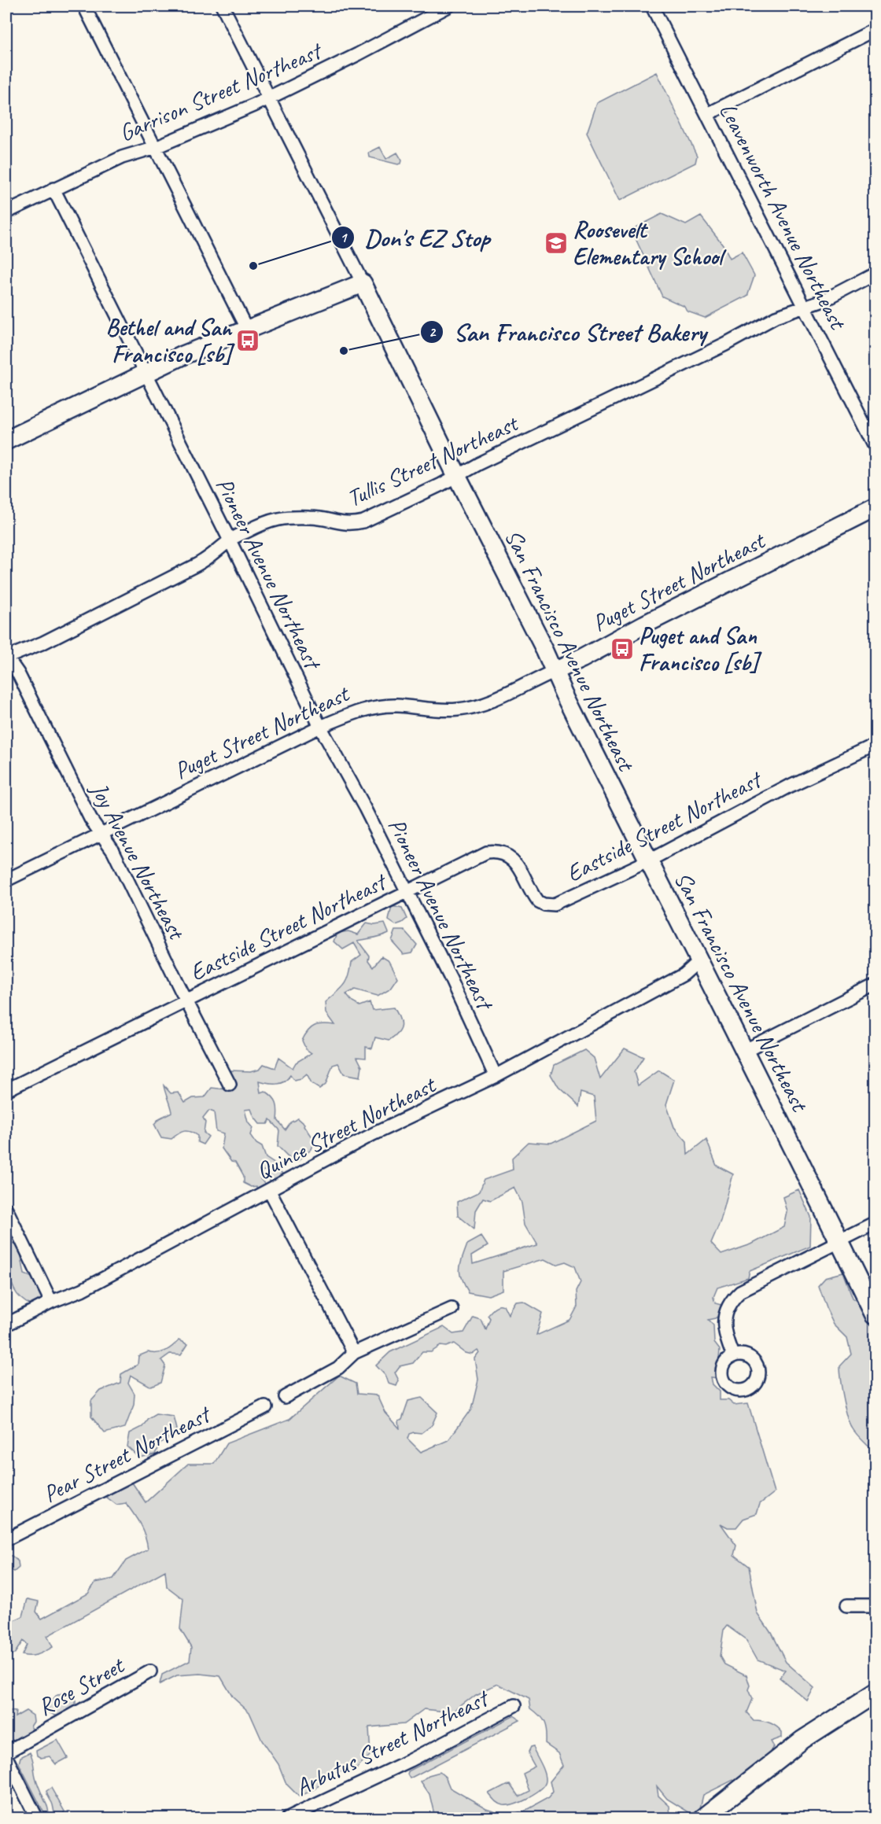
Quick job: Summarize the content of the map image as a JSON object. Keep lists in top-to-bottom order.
{
  "streets": {
    "street": [
      "Garrison Street Northeast",
      "Leavenworth Avenue Northeast",
      "Tullis Street Northeast",
      "Pioneer Avenue Northeast",
      "Puget Street Northeast",
      "San Francisco Avenue Northeast",
      "Eastside Street Northeast",
      "Joy Avenue Northeast",
      "Quince Street Northeast",
      "Pear Street Northeast",
      "Rose Street",
      "Arbutus Street Northeast"
    ]
  },
  "crossings": [
    ["Garrison Street Northeast", "Pioneer Avenue Northeast"],
    ["Garrison Street Northeast", "San Francisco Avenue Northeast"],
    ["Leavenworth Avenue Northeast", "Tullis Street Northeast"],
    ["Tullis Street Northeast", "Pioneer Avenue Northeast"],
    ["Tullis Street Northeast", "San Francisco Avenue Northeast"],
    ["Tullis Street Northeast", "Joy Avenue Northeast"],
    ["Pioneer Avenue Northeast", "Puget Street Northeast"],
    ["Pioneer Avenue Northeast", "Eastside Street Northeast"],
    ["Pioneer Avenue Northeast", "Quince Street Northeast"],
    ["Puget Street Northeast", "San Francisco Avenue Northeast"],
    ["Puget Street Northeast", "Joy Avenue Northeast"],
    ["San Francisco Avenue Northeast", "Eastside Street Northeast"],
    ["San Francisco Avenue Northeast", "Quince Street Northeast"],
    ["Eastside Street Northeast", "Joy Avenue Northeast"]
  ],
  "places": {
    "school or university": ["Roosevelt Elementary School"],
    "other": ["Don's EZ Stop", "San Francisco Street Bakery"],
    "bus stop": ["Bethel and San Francisco [sb]", "Puget and San Francisco [sb]"]
  }
}
